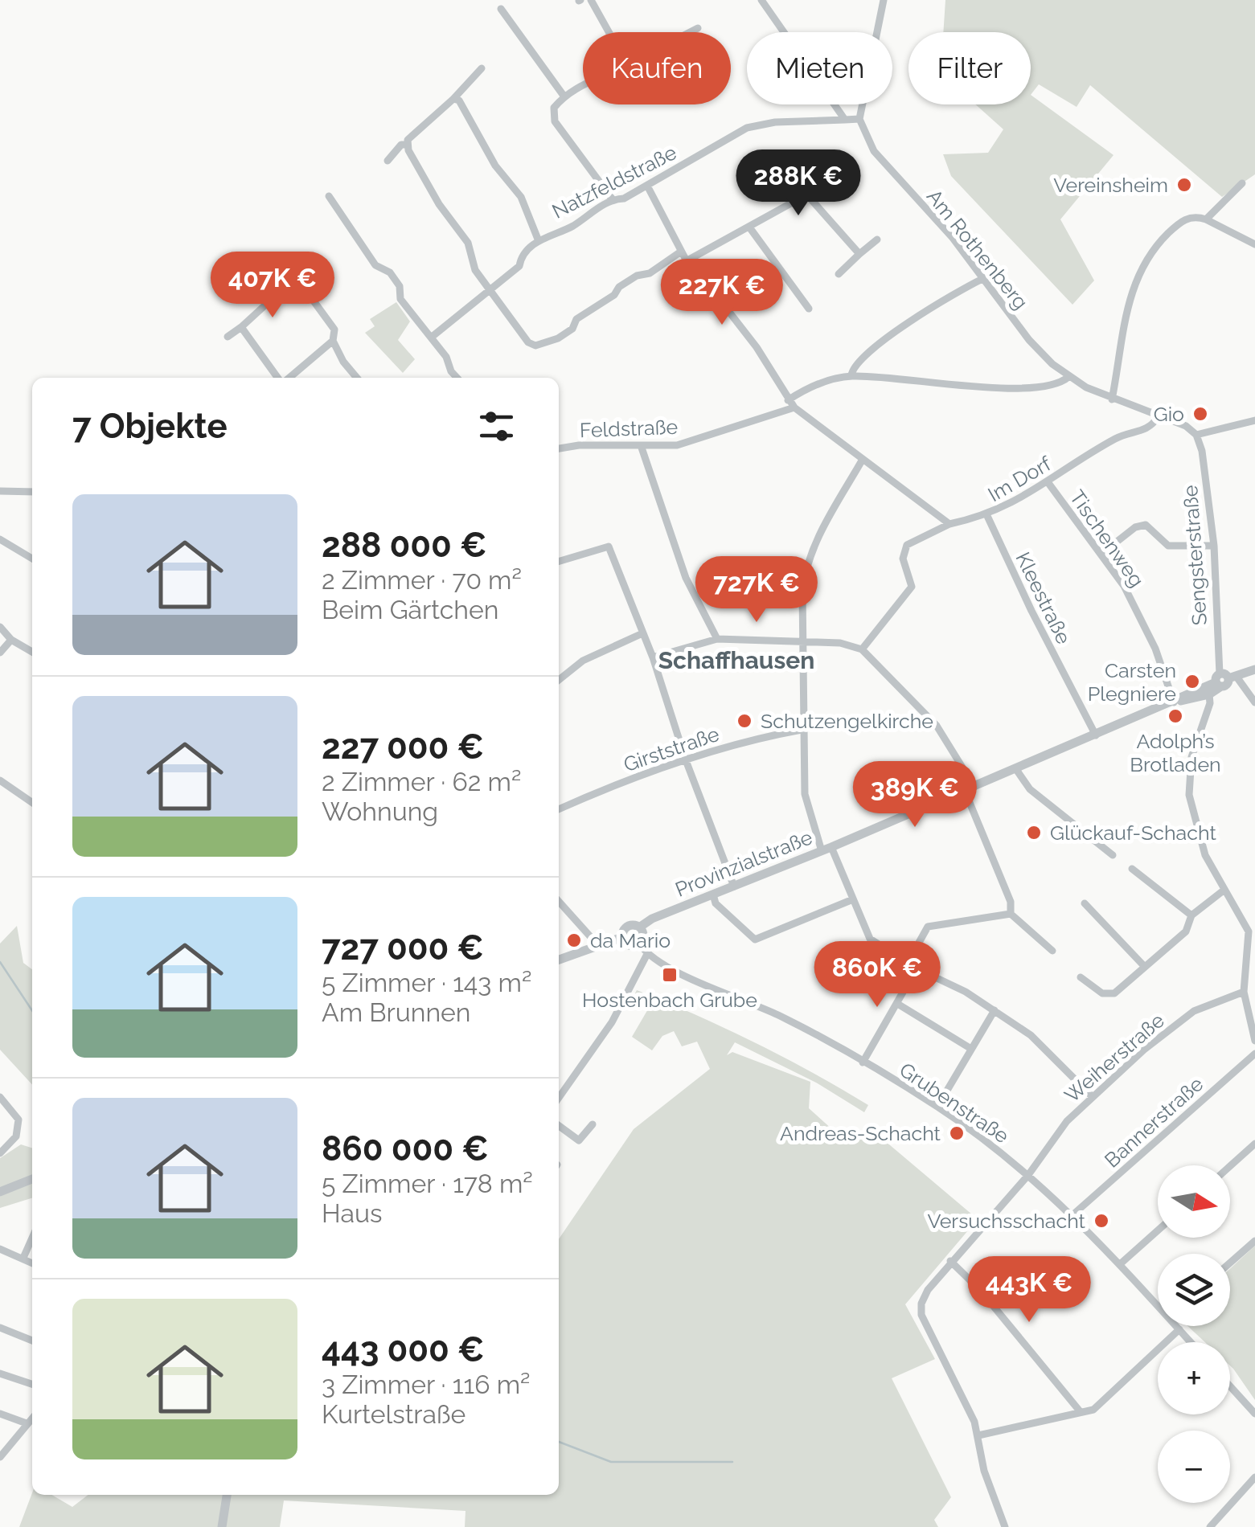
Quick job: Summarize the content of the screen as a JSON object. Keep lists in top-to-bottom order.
{
  "streets": {
    "street": [
      "Natzfeldstraße",
      "Am Rothenberg",
      "Feldstraße",
      "Im Dorf",
      "Tischenweg",
      "Sengsterstraße",
      "Kleestraße",
      "Girststraße",
      "Provinzialstraße",
      "Weiherstraße",
      "Grubenstraße",
      "Bannerstraße"
    ]
  },
  "crossings": [
    ["Natzfeldstraße", "Am Rothenberg"],
    ["Am Rothenberg", "Im Dorf"],
    ["Am Rothenberg", "Sengsterstraße"],
    ["Im Dorf", "Tischenweg"],
    ["Im Dorf", "Kleestraße"],
    ["Tischenweg", "Provinzialstraße"],
    ["Sengsterstraße", "Provinzialstraße"],
    ["Kleestraße", "Provinzialstraße"],
    ["Provinzialstraße", "Grubenstraße"],
    ["Weiherstraße", "Grubenstraße"],
    ["Grubenstraße", "Bannerstraße"]
  ],
  "districts": ["Schaffhausen"],
  "places": {
    "other": [
      "Vereinsheim",
      "Gio",
      "Carsten Plegniere",
      "Adolph’s Brotladen",
      "Schutzengelkirche",
      "Glückauf-Schacht",
      "da Mario",
      "Andreas-Schacht",
      "Versuchsschacht"
    ],
    "transit": ["Hostenbach Grube"]
  },
  "north": "right",
  "page": {
    "chip": ["Kaufen", "Mieten", "Filter"],
    "price": [
      "288K €",
      "407K €",
      "227K €",
      "727K €",
      "389K €",
      "860K €",
      "443K €"
    ],
    "heading": "7 Objekte",
    "list": [
      {
        "name": "288 000 €",
        "note": "2 Zimmer · 70 m² · Beim Gärtchen"
      },
      {
        "name": "227 000 €",
        "note": "2 Zimmer · 62 m² · Wohnung"
      },
      {
        "name": "727 000 €",
        "note": "5 Zimmer · 143 m² · Am Brunnen"
      },
      {
        "name": "860 000 €",
        "note": "5 Zimmer · 178 m² · Haus"
      },
      {
        "name": "443 000 €",
        "note": "3 Zimmer · 116 m² · Kurtelstraße"
      }
    ],
    "map_buttons": ["+", "−"]
  }
}
